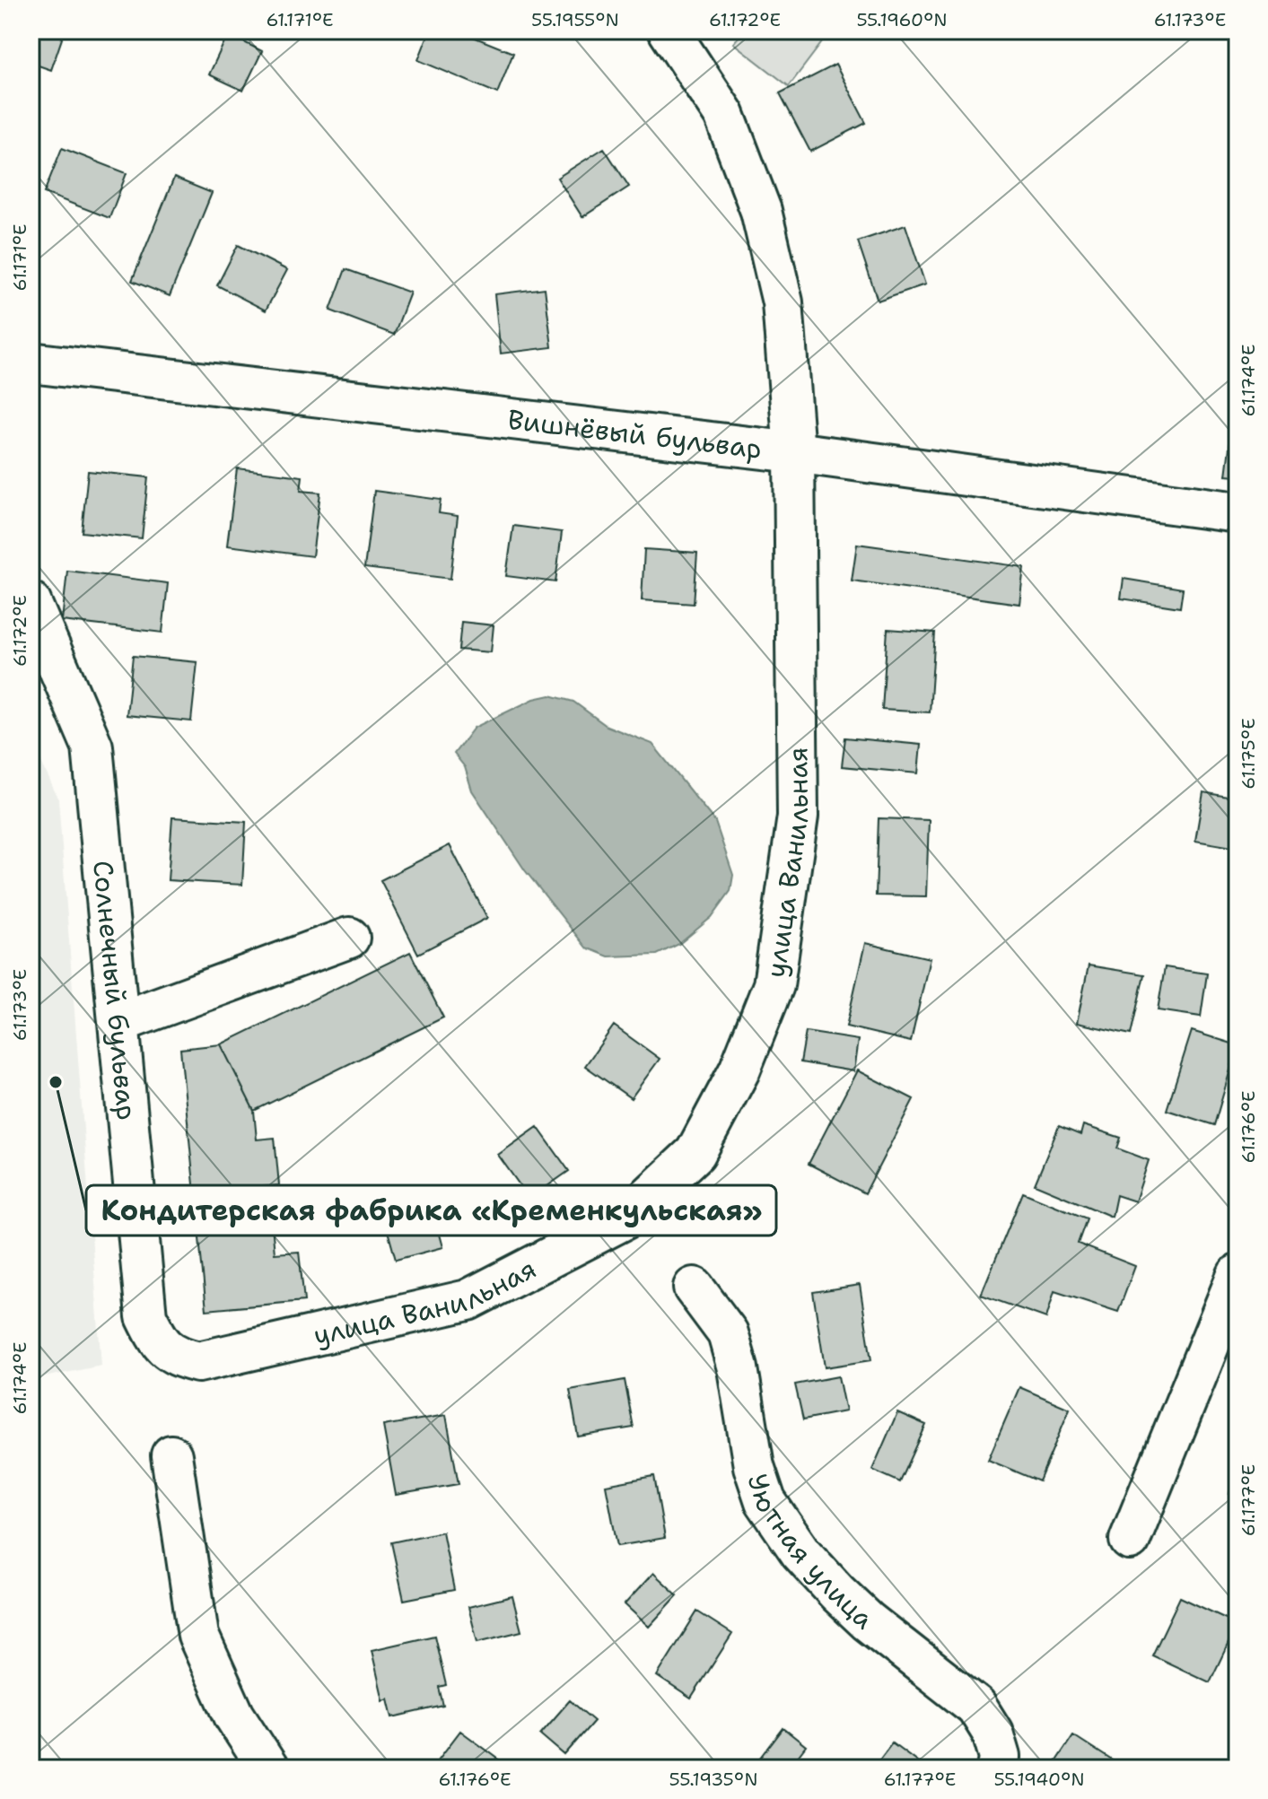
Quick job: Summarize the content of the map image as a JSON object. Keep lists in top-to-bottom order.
{
  "streets": {
    "street": [
      "Вишнёвый бульвар",
      "улица Ванильная",
      "Солнечный бульвар",
      "Уютная улица"
    ]
  },
  "crossings": [
    ["Вишнёвый бульвар", "улица Ванильная"],
    ["улица Ванильная", "Солнечный бульвар"]
  ],
  "places": ["Кондитерская фабрика «Кременкульская»"],
  "coordinates": [
    "61.171°E",
    "55.1955°N",
    "61.172°E",
    "55.1960°N",
    "61.173°E",
    "61.174°E",
    "61.175°E",
    "61.176°E",
    "61.177°E",
    "55.1935°N",
    "55.1940°N"
  ]
}
